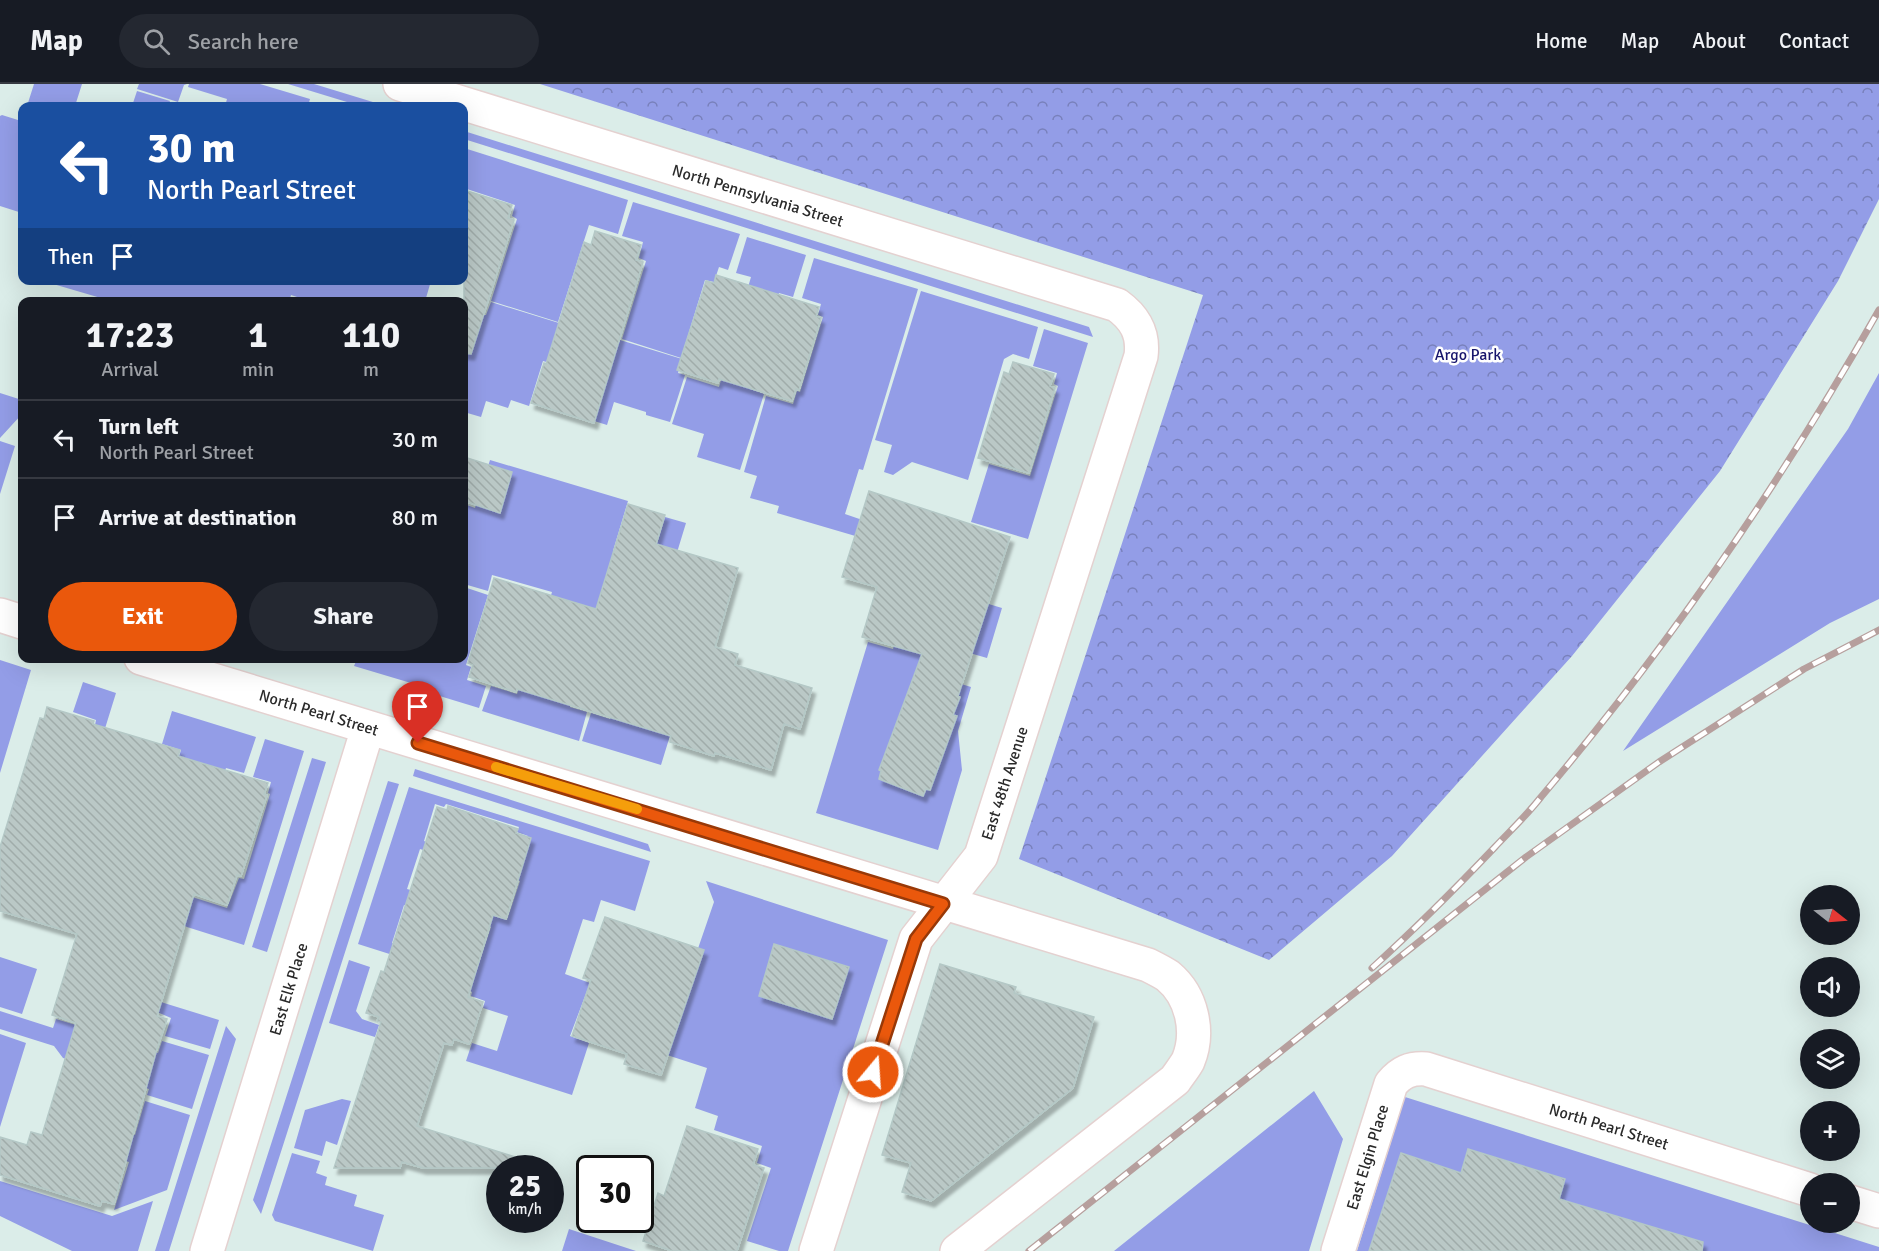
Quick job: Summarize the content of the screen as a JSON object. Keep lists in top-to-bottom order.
{
  "streets": {
    "street": [
      "North Pennsylvania Street",
      "North Pearl Street",
      "East 48th Avenue",
      "East Elk Place",
      "East Elgin Place"
    ]
  },
  "crossings": [
    ["North Pennsylvania Street", "East 48th Avenue"],
    ["North Pearl Street", "East 48th Avenue"],
    ["North Pearl Street", "East Elk Place"],
    ["North Pearl Street", "East Elgin Place"]
  ],
  "parks": ["Argo Park"],
  "north": "right",
  "page": {
    "header": "Map",
    "search": "Search here",
    "nav": [
      "Home",
      "Map",
      "About",
      "Contact"
    ],
    "turn": ["30 m", "North Pearl Street"],
    "then": "Then",
    "eta": [
      "17:23",
      "Arrival",
      "1",
      "min",
      "110",
      "m"
    ],
    "list": [
      {
        "name": "Turn left",
        "note": "North Pearl Street",
        "value": "30 m"
      },
      {
        "name": "Arrive at destination",
        "value": "80 m"
      }
    ],
    "buttons": ["Exit", "Share"],
    "map_buttons": ["+", "−"],
    "speed": "25 km/h",
    "limit": "30"
  }
}
